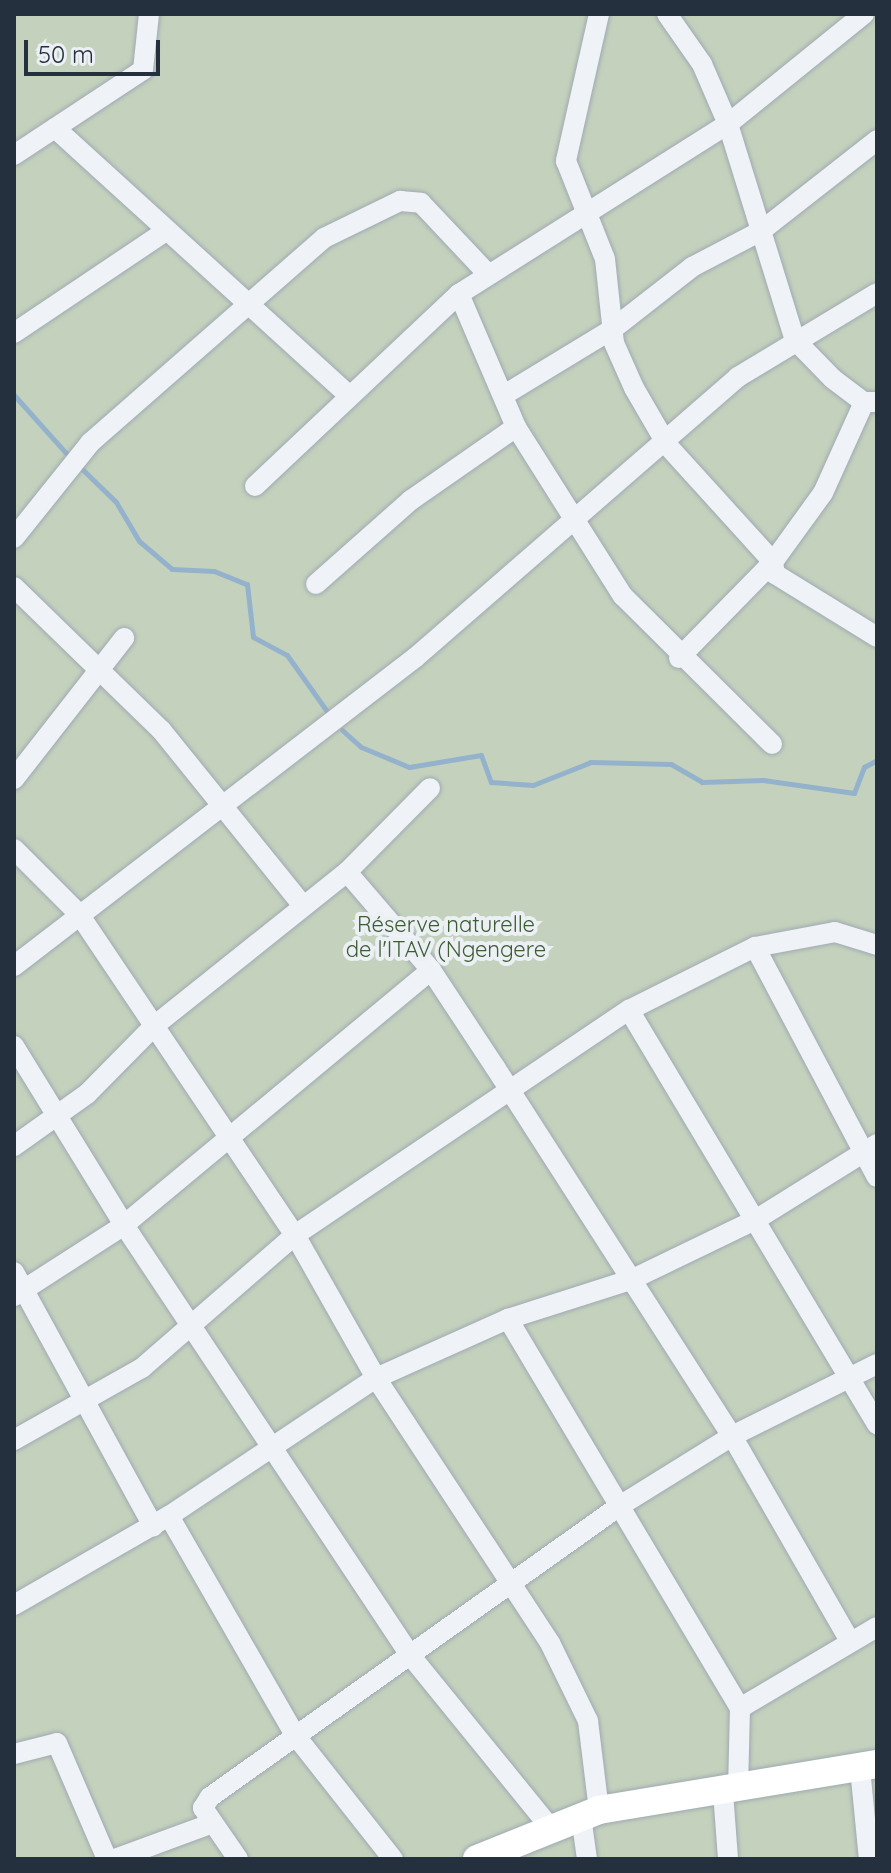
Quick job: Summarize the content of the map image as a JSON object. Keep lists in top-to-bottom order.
{
  "parks": ["Réserve naturelle de l'ITAV (Ngengere"],
  "scale_bar": "50 m"
}
